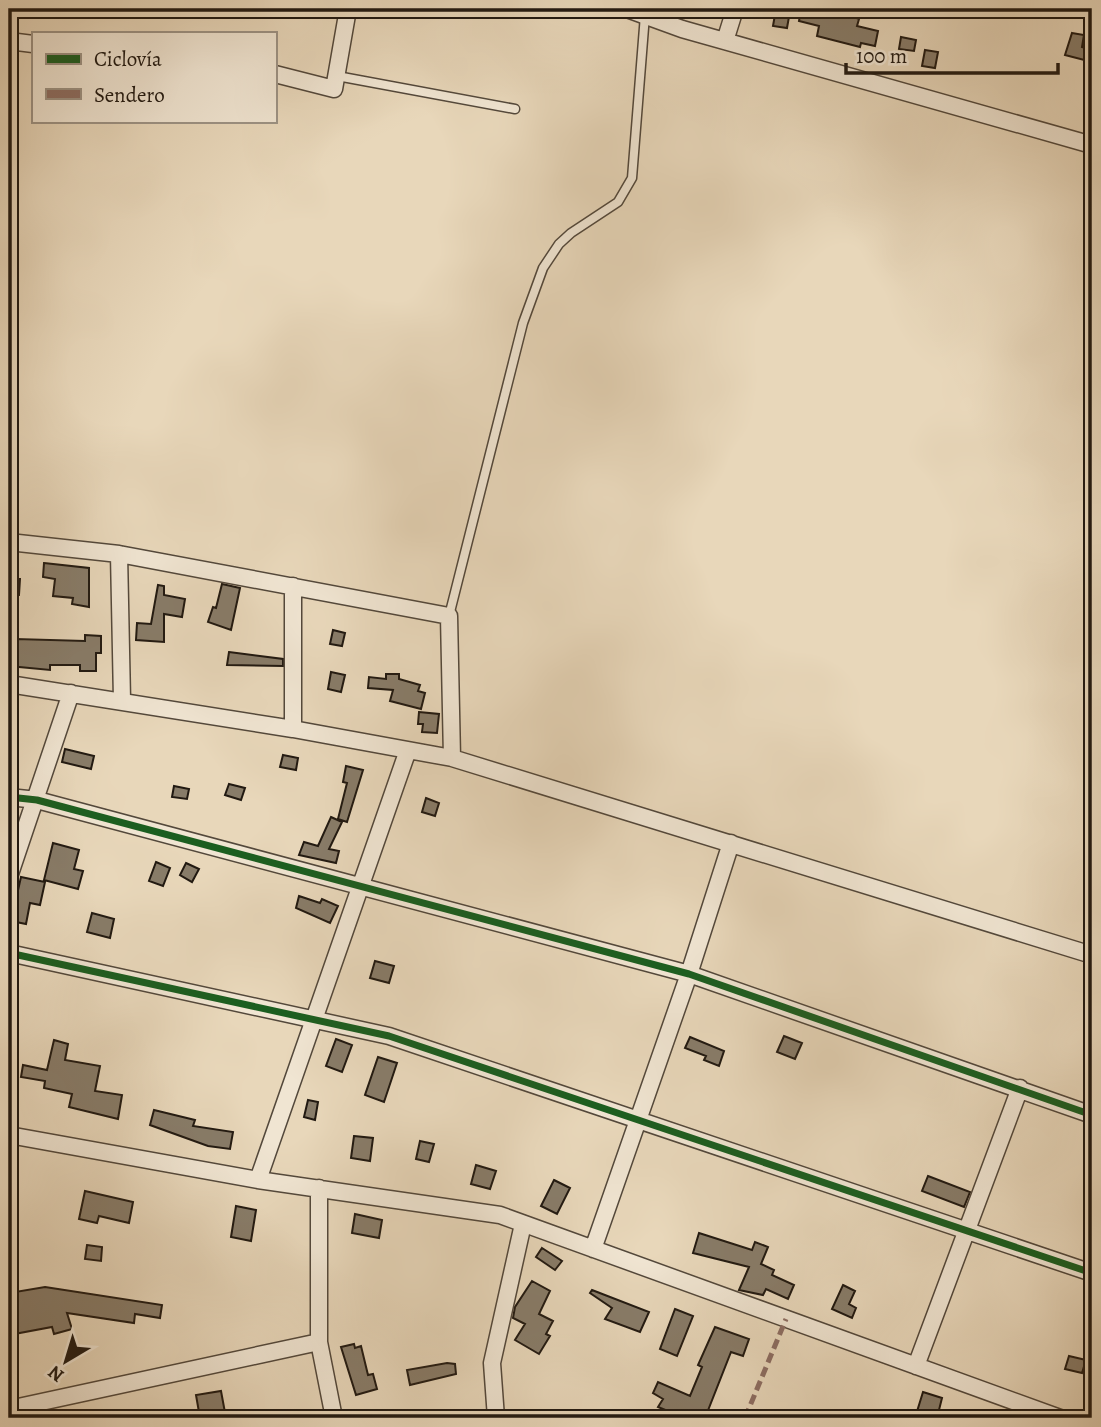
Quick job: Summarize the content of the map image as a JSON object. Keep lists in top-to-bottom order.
{
  "legend": ["Ciclovía", "Sendero"],
  "scale_bar": "100 m",
  "north": "bottom left"
}
